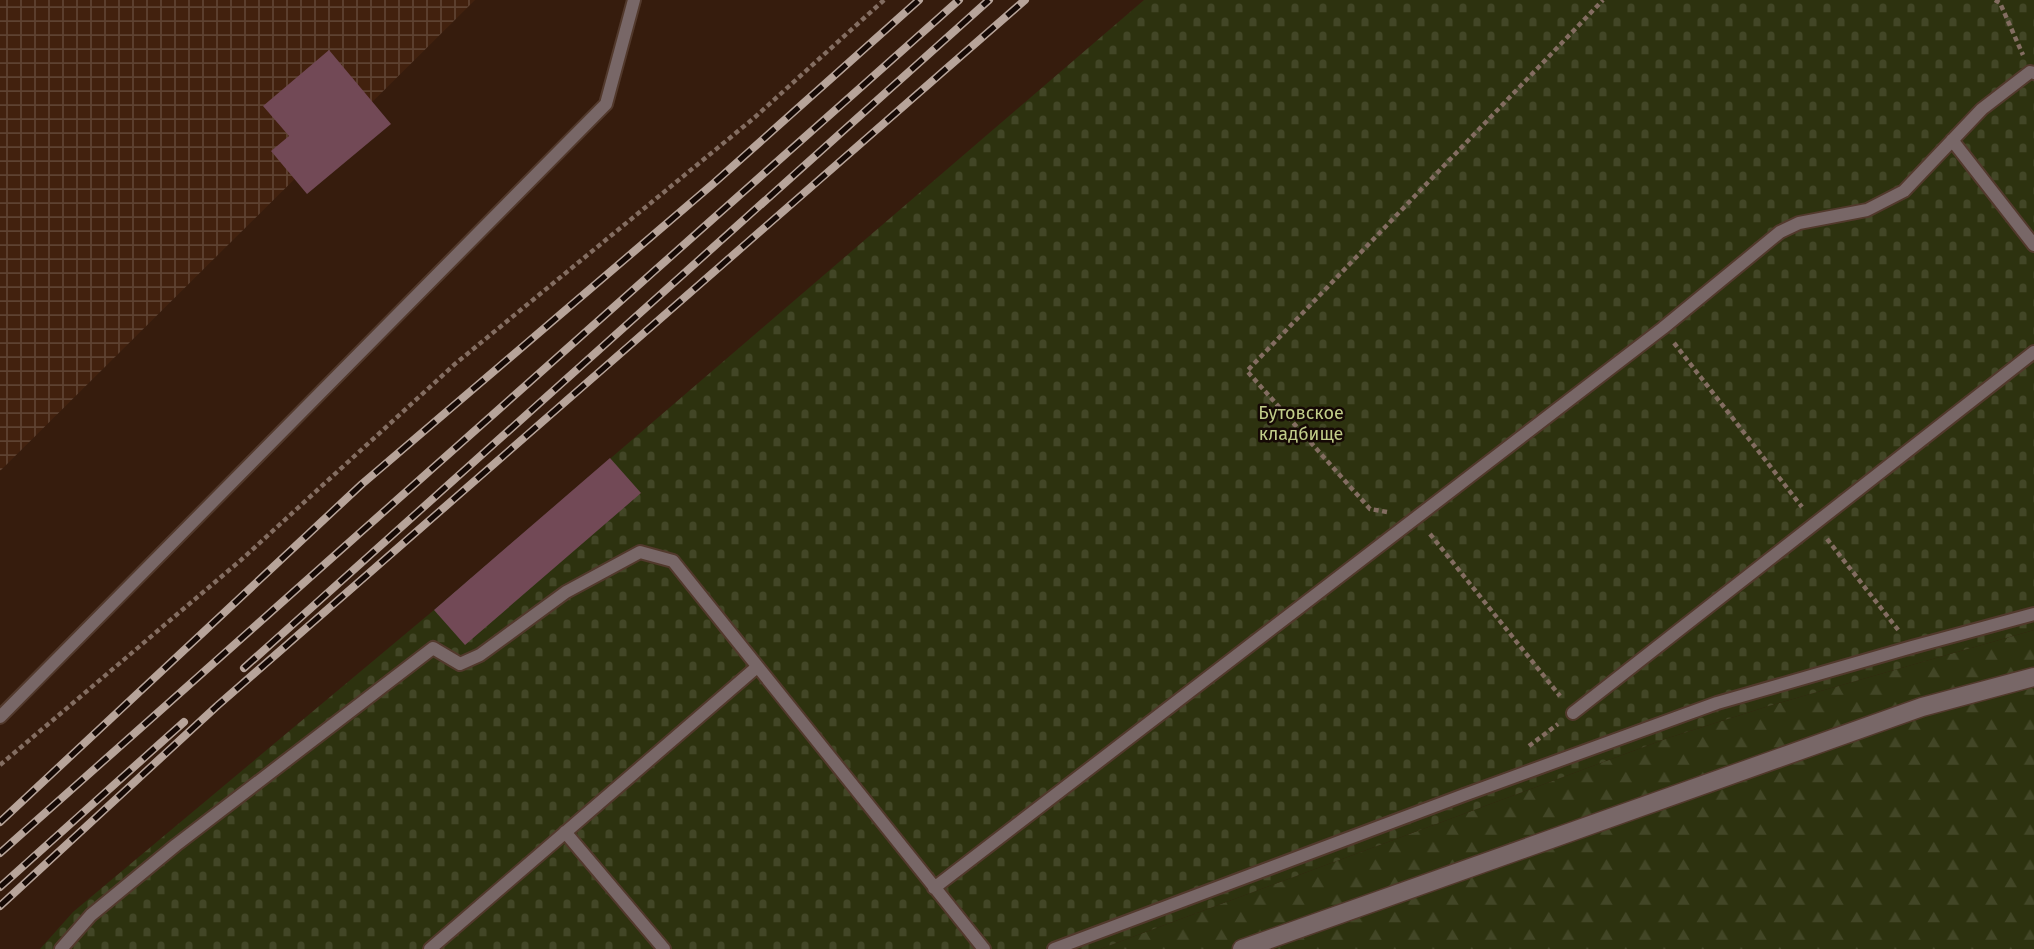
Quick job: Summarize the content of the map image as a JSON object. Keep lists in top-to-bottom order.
{
  "parks": ["Бутовское кладбище"]
}
